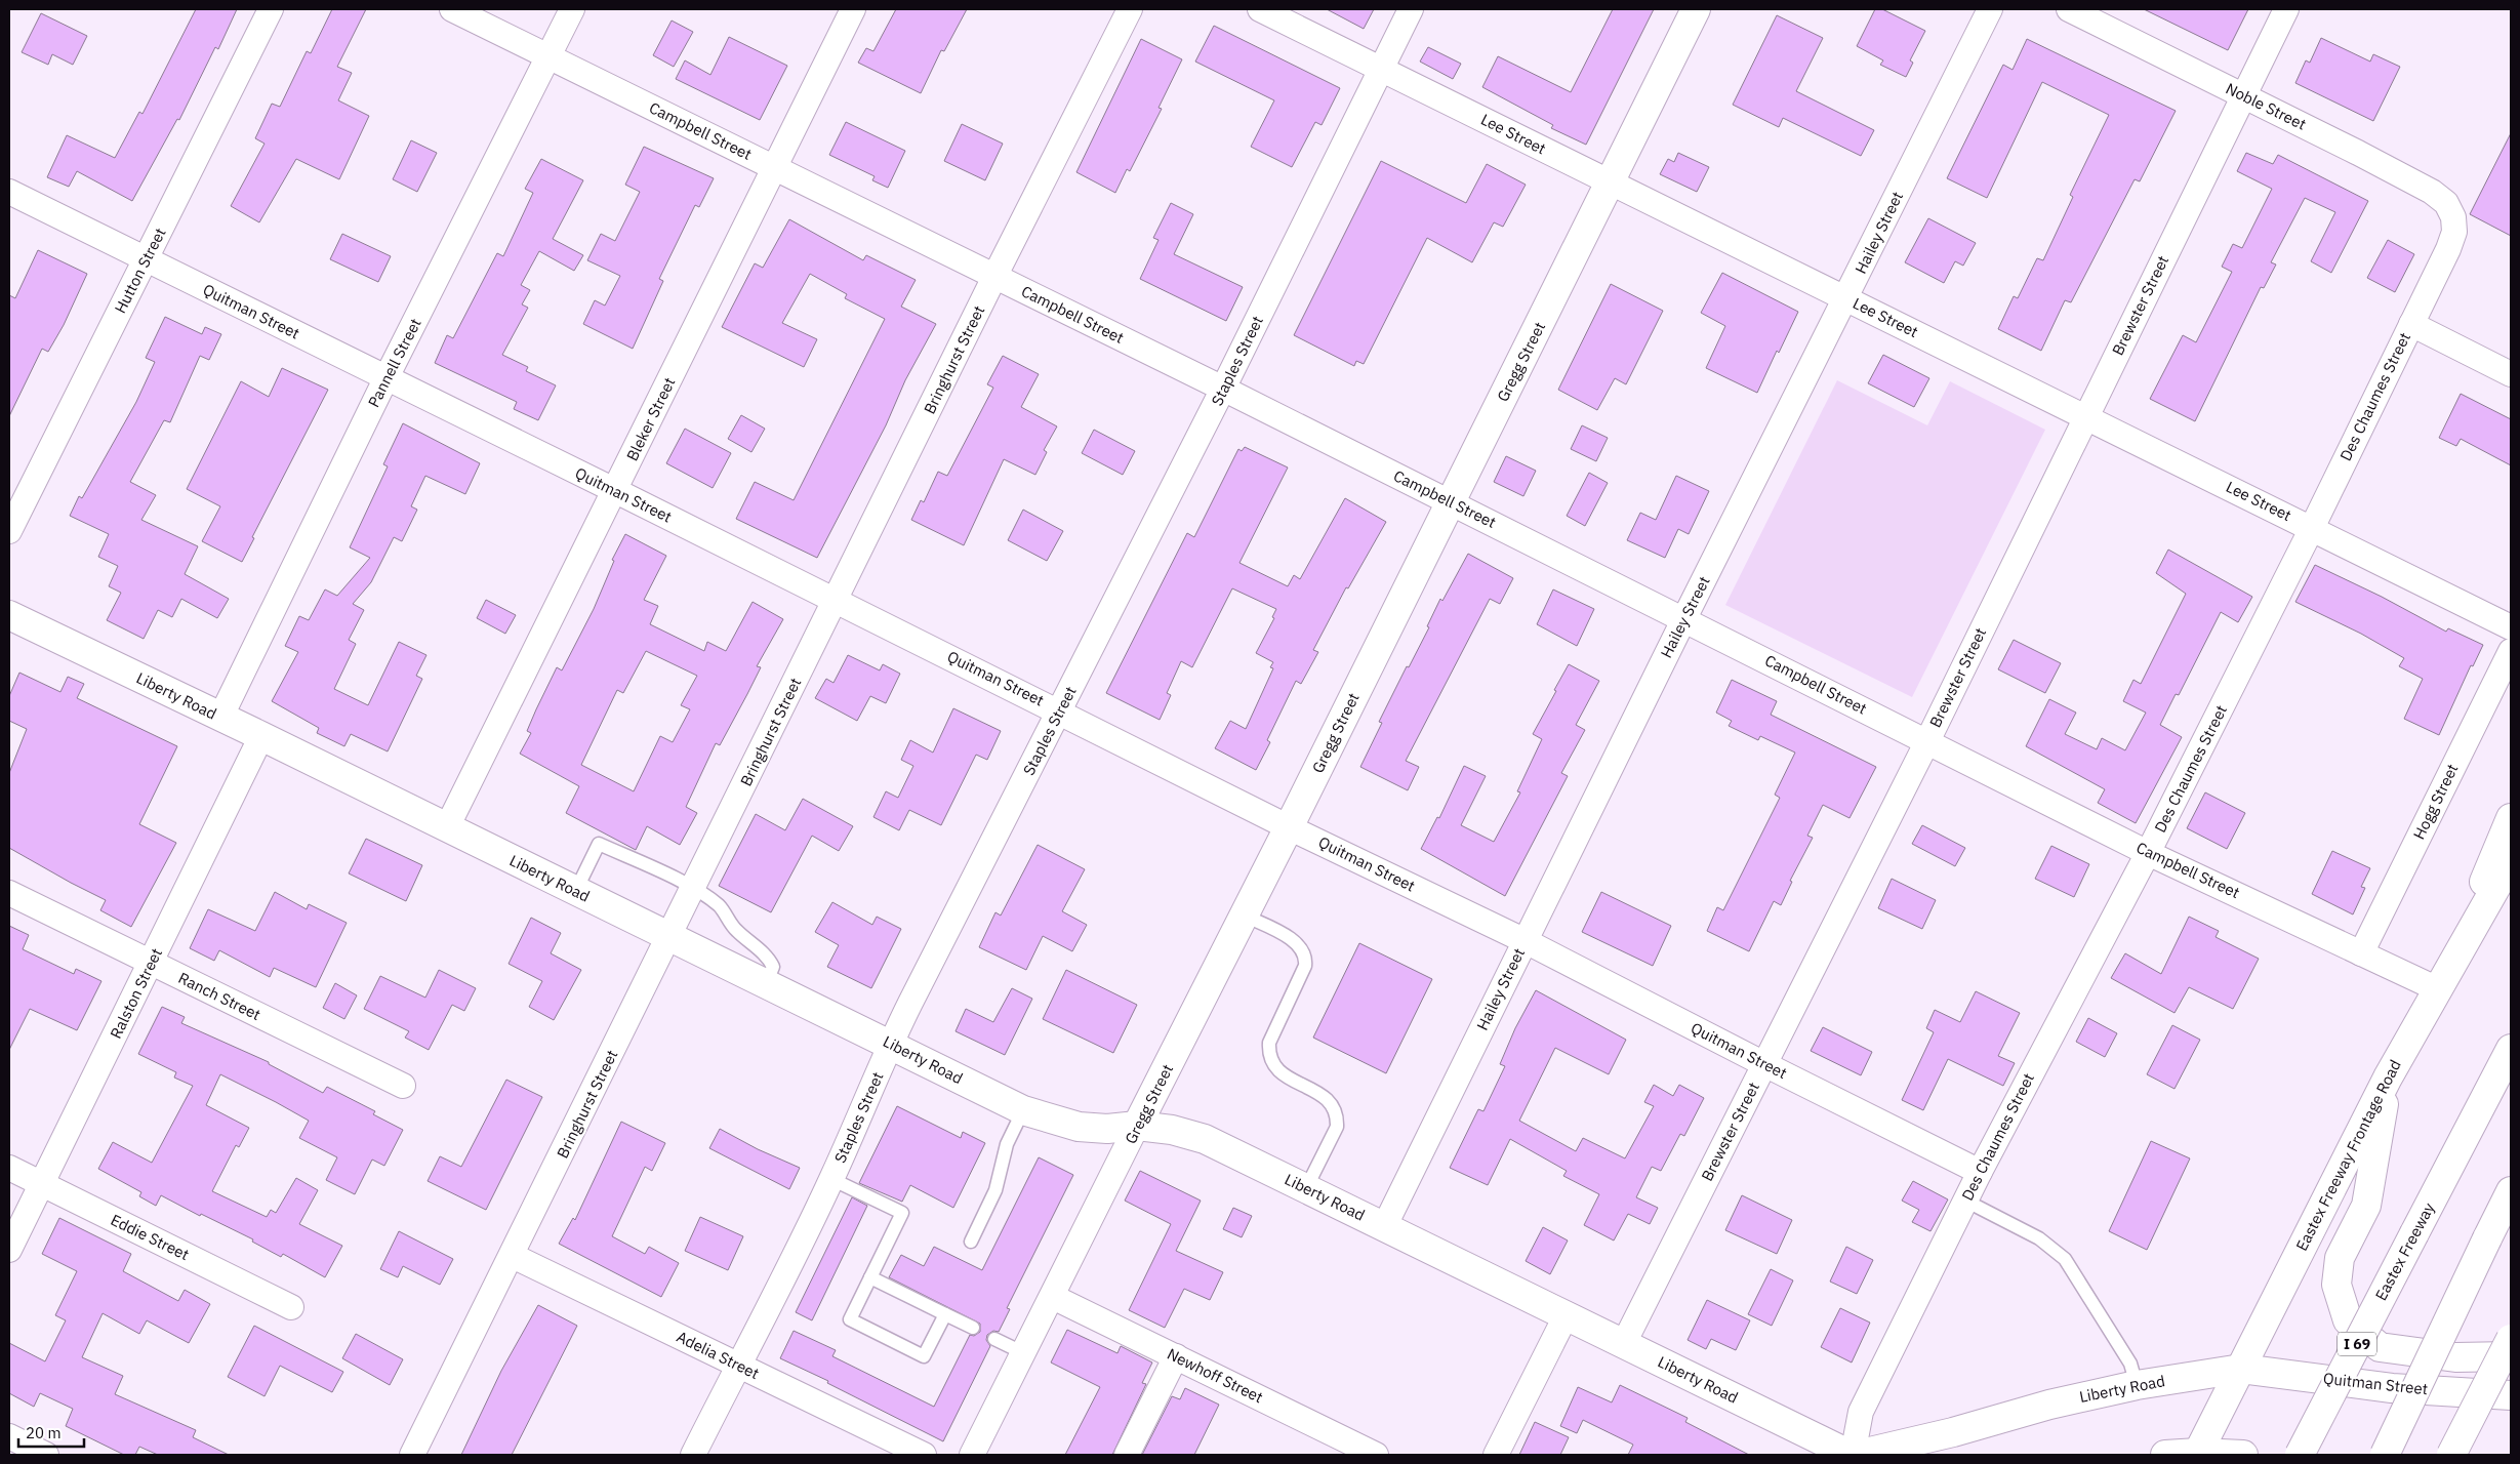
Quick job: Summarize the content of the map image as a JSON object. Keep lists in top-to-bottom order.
{
  "streets": {
    "main road": [
      "Quitman Street",
      "Gregg Street",
      "Liberty Road",
      "Eastex Freeway Frontage Road",
      "Eastex Freeway",
      "I 69"
    ],
    "street": [
      "Noble Street",
      "Campbell Street",
      "Lee Street",
      "Hailey Street",
      "Hutton Street",
      "Brewster Street",
      "Bringhurst Street",
      "Staples Street",
      "Pannell Street",
      "Des Chaumes Street",
      "Bleker Street",
      "Hogg Street",
      "Ralston Street",
      "Ranch Street",
      "Eddie Street",
      "Adelia Street",
      "Newhoff Street"
    ]
  },
  "crossings": [
    ["Noble Street", "Brewster Street"],
    ["Noble Street", "Des Chaumes Street"],
    ["Campbell Street", "Hailey Street"],
    ["Campbell Street", "Brewster Street"],
    ["Campbell Street", "Bringhurst Street"],
    ["Campbell Street", "Staples Street"],
    ["Campbell Street", "Gregg Street"],
    ["Campbell Street", "Pannell Street"],
    ["Campbell Street", "Des Chaumes Street"],
    ["Campbell Street", "Bleker Street"],
    ["Campbell Street", "Hogg Street"],
    ["Campbell Street", "Eastex Freeway Frontage Road"],
    ["Lee Street", "Hailey Street"],
    ["Lee Street", "Brewster Street"],
    ["Lee Street", "Staples Street"],
    ["Lee Street", "Gregg Street"],
    ["Lee Street", "Des Chaumes Street"],
    ["Hailey Street", "Quitman Street"],
    ["Hailey Street", "Liberty Road"],
    ["Hutton Street", "Quitman Street"],
    ["Brewster Street", "Quitman Street"],
    ["Brewster Street", "Liberty Road"],
    ["Quitman Street", "Bringhurst Street"],
    ["Quitman Street", "Staples Street"],
    ["Quitman Street", "Gregg Street"],
    ["Quitman Street", "Pannell Street"],
    ["Quitman Street", "Des Chaumes Street"],
    ["Quitman Street", "Bleker Street"],
    ["Quitman Street", "Liberty Road"],
    ["Quitman Street", "Eastex Freeway Frontage Road"],
    ["Bringhurst Street", "Liberty Road"],
    ["Bringhurst Street", "Adelia Street"],
    ["Staples Street", "Liberty Road"],
    ["Staples Street", "Adelia Street"],
    ["Gregg Street", "Liberty Road"],
    ["Gregg Street", "Newhoff Street"],
    ["Pannell Street", "Liberty Road"],
    ["Des Chaumes Street", "Liberty Road"],
    ["Bleker Street", "Liberty Road"],
    ["Liberty Road", "Ralston Street"],
    ["Liberty Road", "Eastex Freeway Frontage Road"],
    ["Ralston Street", "Ranch Street"],
    ["Ralston Street", "Eddie Street"]
  ],
  "scale_bar": "20 m"
}
